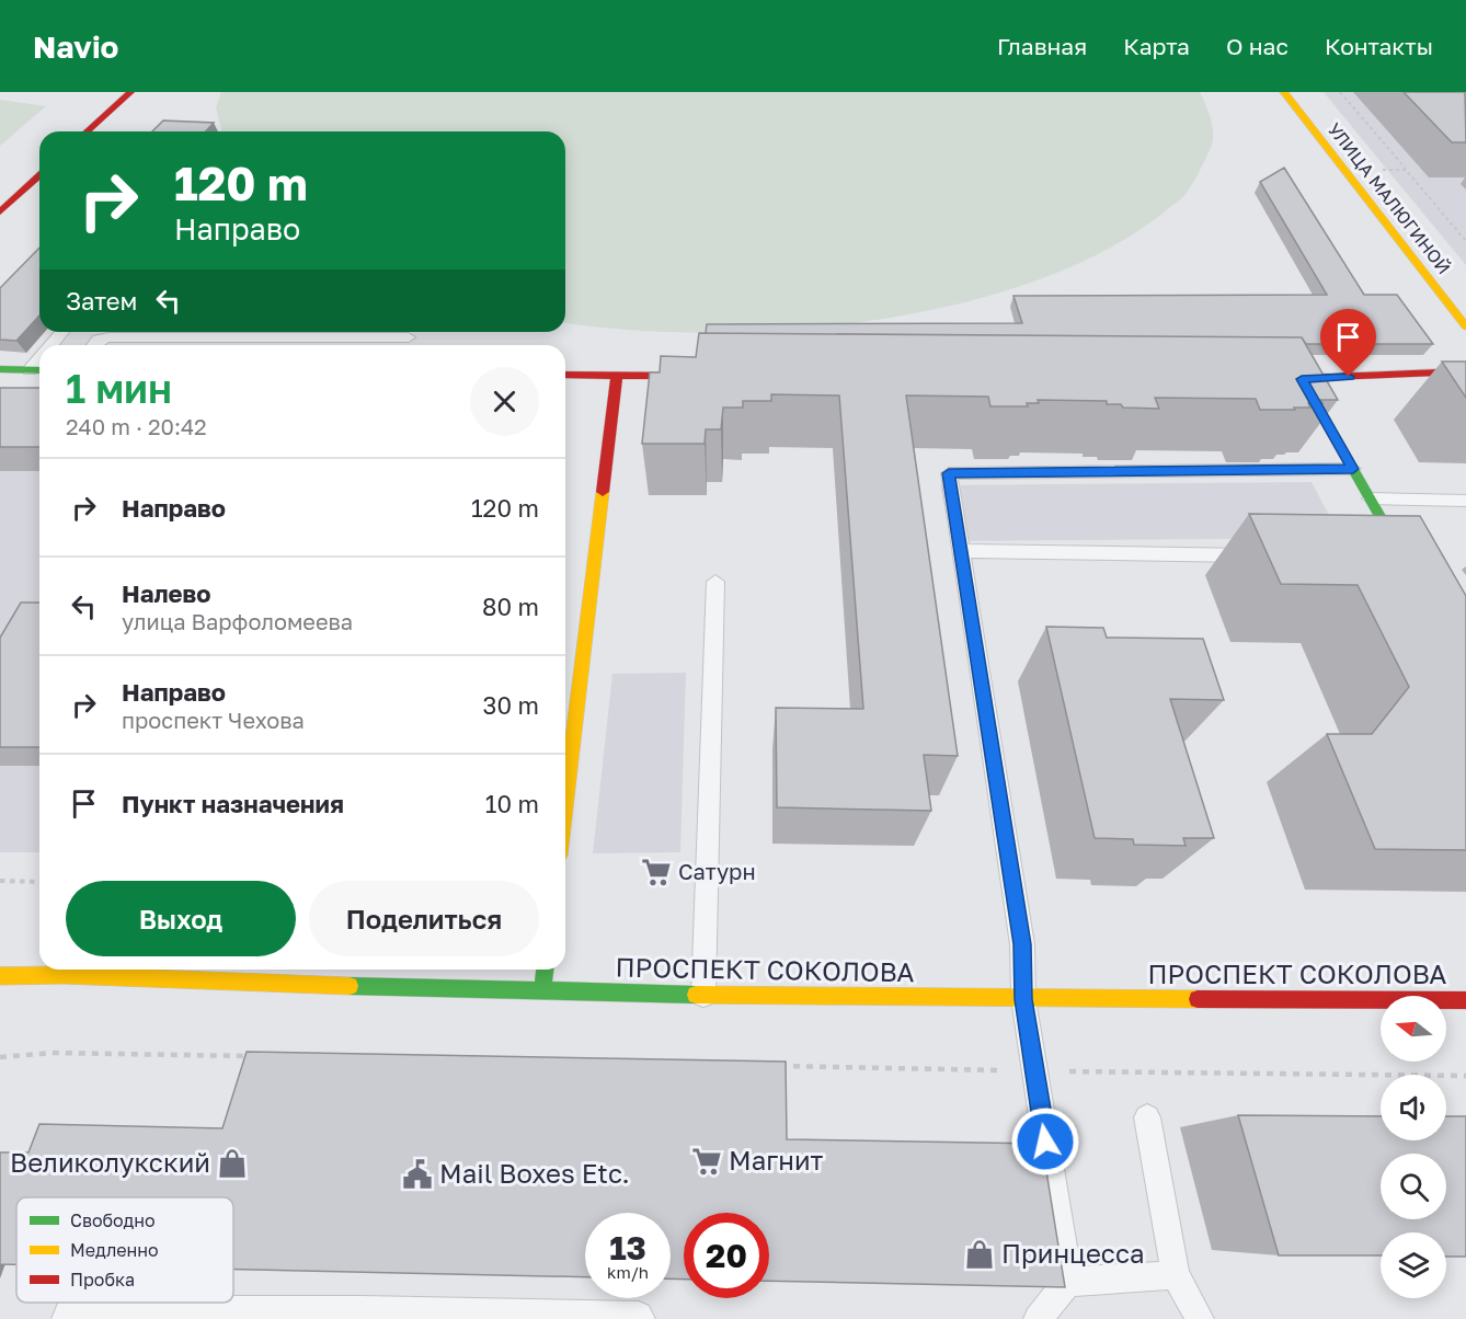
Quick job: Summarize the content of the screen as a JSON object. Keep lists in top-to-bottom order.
{
  "streets": {
    "main road": ["УЛИЦА МАЛЮГИНОЙ", "ПРОСПЕКТ СОКОЛОВА"]
  },
  "places": {
    "supermarket": ["Сатурн", "Магнит"],
    "shop": ["Великолукский", "Принцесса"],
    "public building": ["Mail Boxes Etc."]
  },
  "legend": ["Свободно", "Медленно", "Пробка"],
  "north": "left",
  "page": {
    "header": "Navio",
    "nav": [
      "Главная",
      "Карта",
      "О нас",
      "Контакты"
    ],
    "turn": ["120 m", "Направо"],
    "then": "Затем",
    "heading": ["1 мин", "240 m · 20:42"],
    "list": [
      {
        "name": "Направо",
        "value": "120 m"
      },
      {
        "name": "Налево",
        "note": "улица Варфоломеева",
        "value": "80 m"
      },
      {
        "name": "Направо",
        "note": "проспект Чехова",
        "value": "30 m"
      },
      {
        "name": "Пункт назначения",
        "value": "10 m"
      }
    ],
    "buttons": ["Выход", "Поделиться"],
    "speed": "13 km/h",
    "limit": "20"
  }
}
